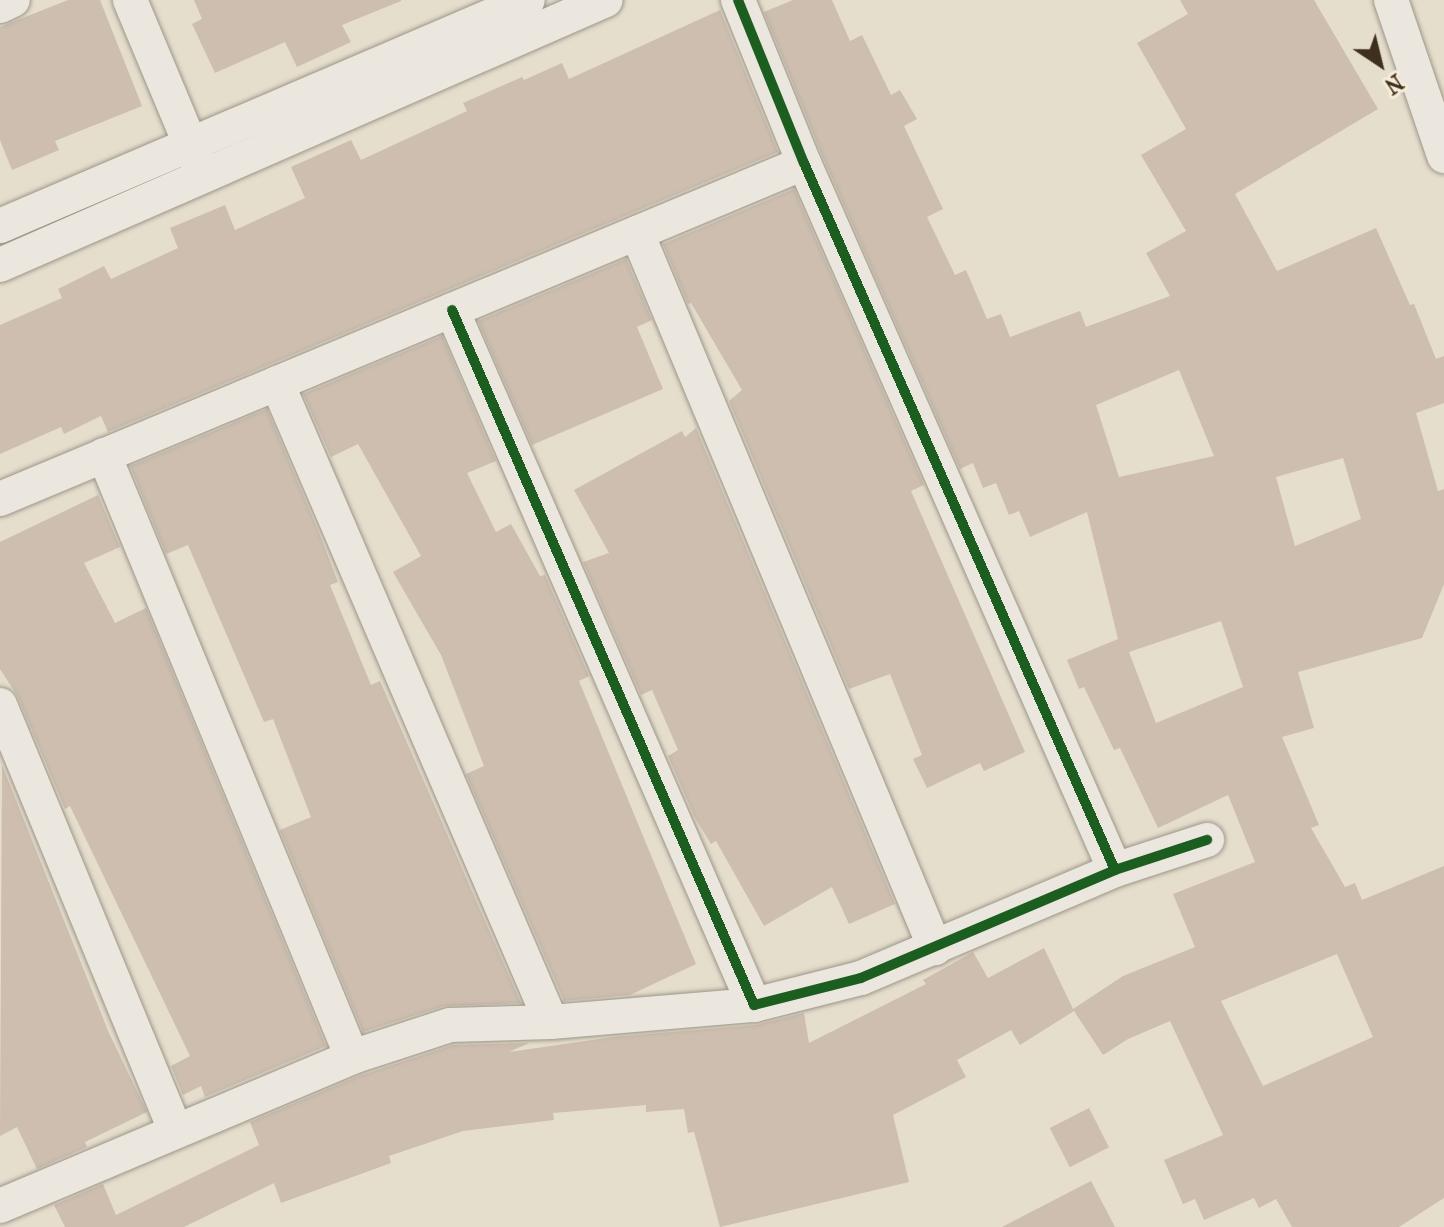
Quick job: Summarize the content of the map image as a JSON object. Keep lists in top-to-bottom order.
{
  "north": "bottom right"
}
